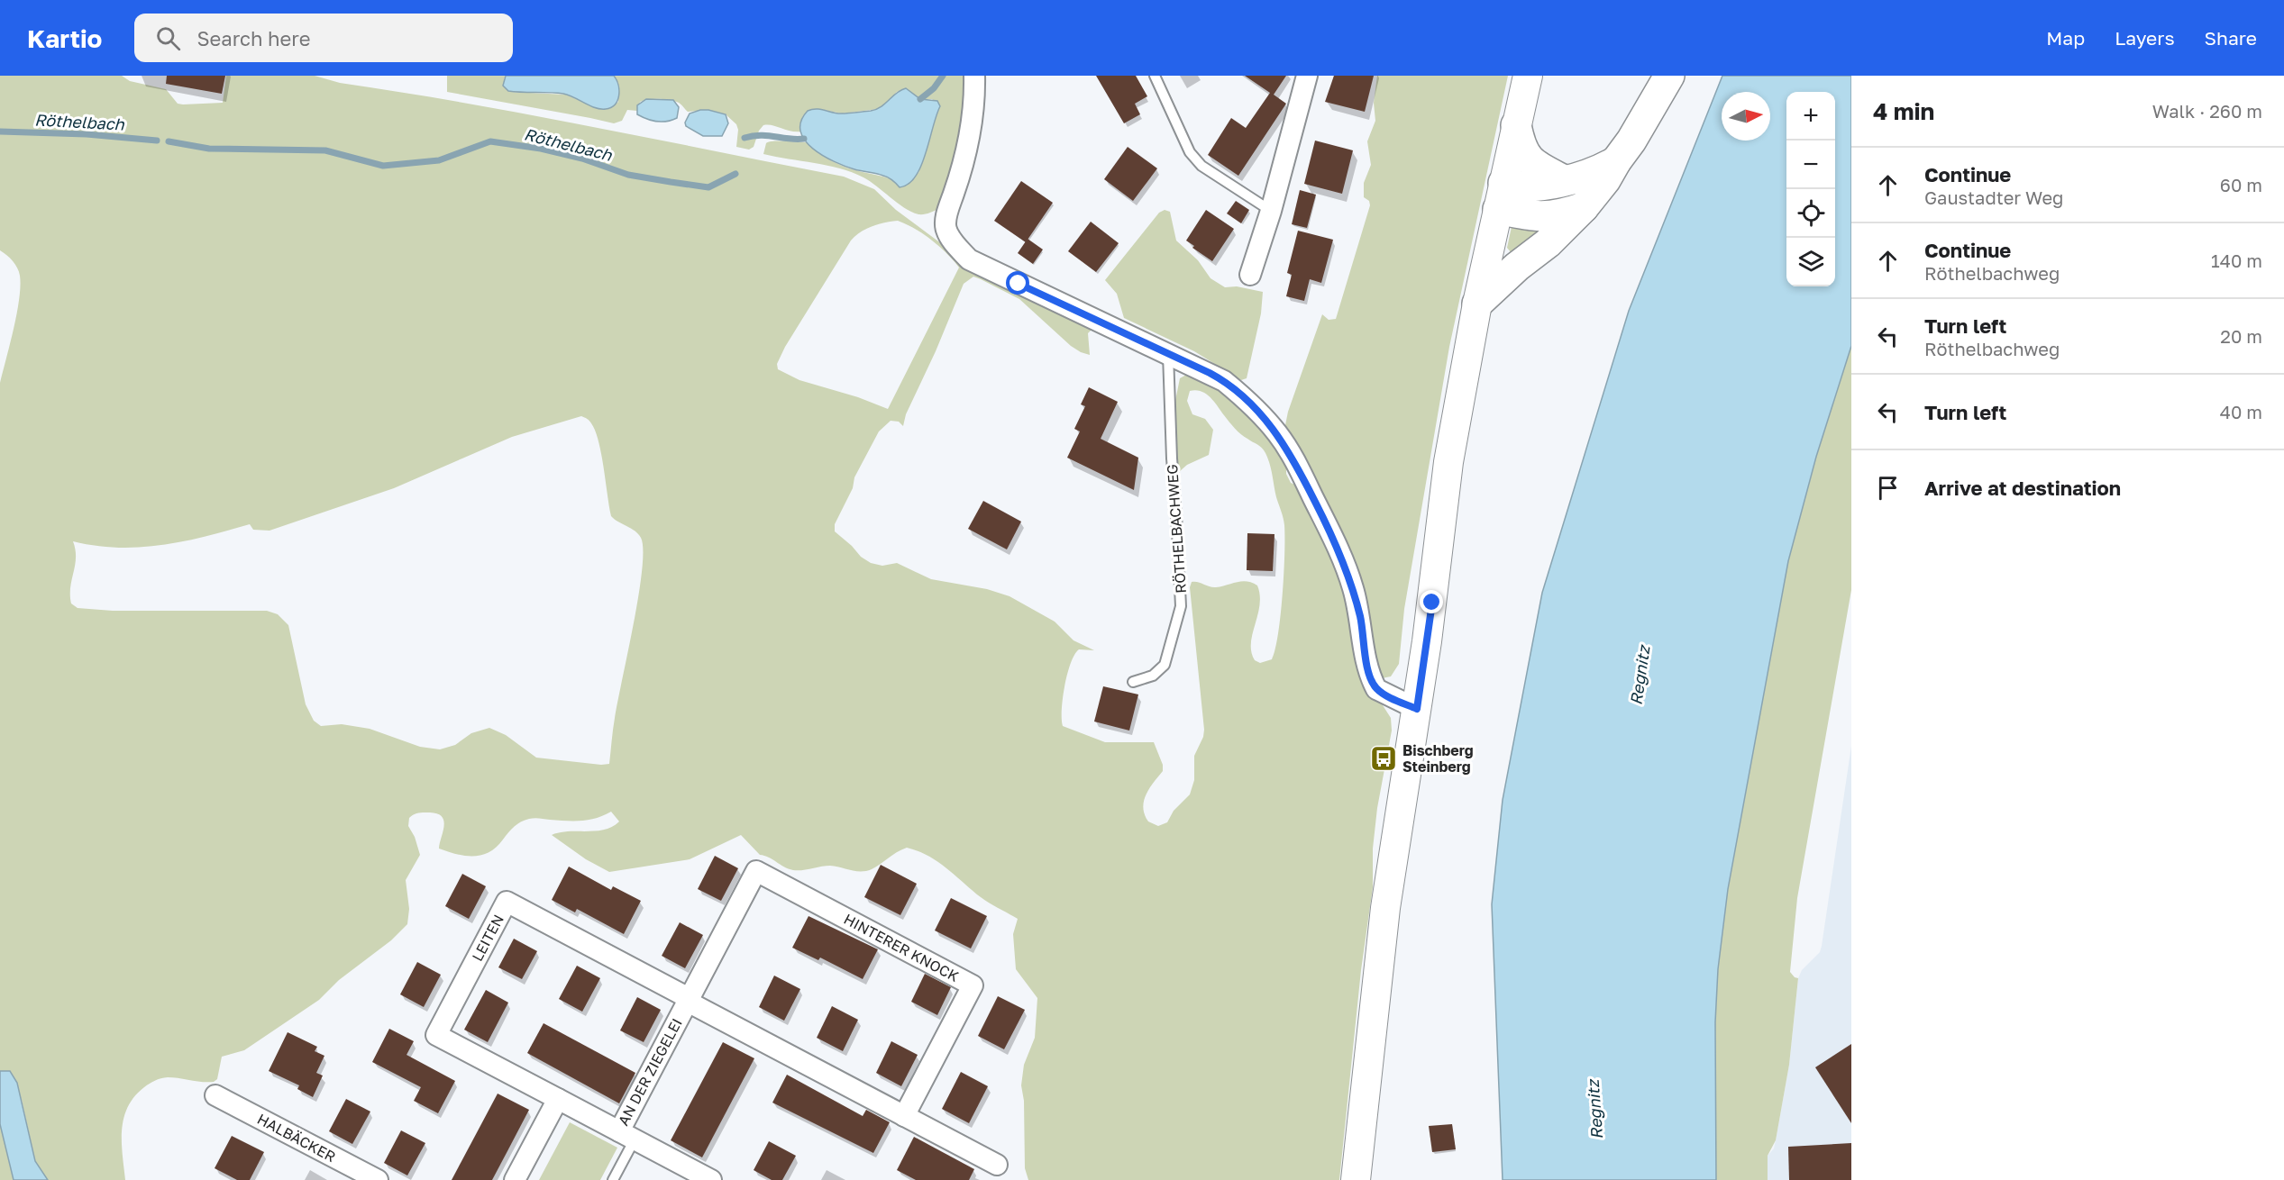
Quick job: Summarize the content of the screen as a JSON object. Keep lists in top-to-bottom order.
{
  "streets": {
    "street": [
      "LEITEN",
      "HINTERER KNOCK",
      "AN DER ZIEGELEI",
      "HALBÄCKER"
    ],
    "lane": ["RÖTHELBACHWEG"]
  },
  "crossings": [
    ["LEITEN", "AN DER ZIEGELEI"],
    ["HINTERER KNOCK", "AN DER ZIEGELEI"]
  ],
  "water": ["Röthelbach", "Regnitz"],
  "places": {
    "bus stop": ["Bischberg Steinberg"]
  },
  "north": "right",
  "page": {
    "header": "Kartio",
    "search": "Search here",
    "nav": ["Map", "Layers", "Share"],
    "heading": ["4 min", "Walk · 260 m"],
    "map_buttons": ["+", "−"],
    "list": [
      ["Continue", "Gaustadter Weg", "60 m"],
      ["Continue", "Röthelbachweg", "140 m"],
      ["Turn left", "Röthelbachweg", "20 m"],
      ["Turn left", "40 m"],
      "Arrive at destination"
    ]
  }
}
